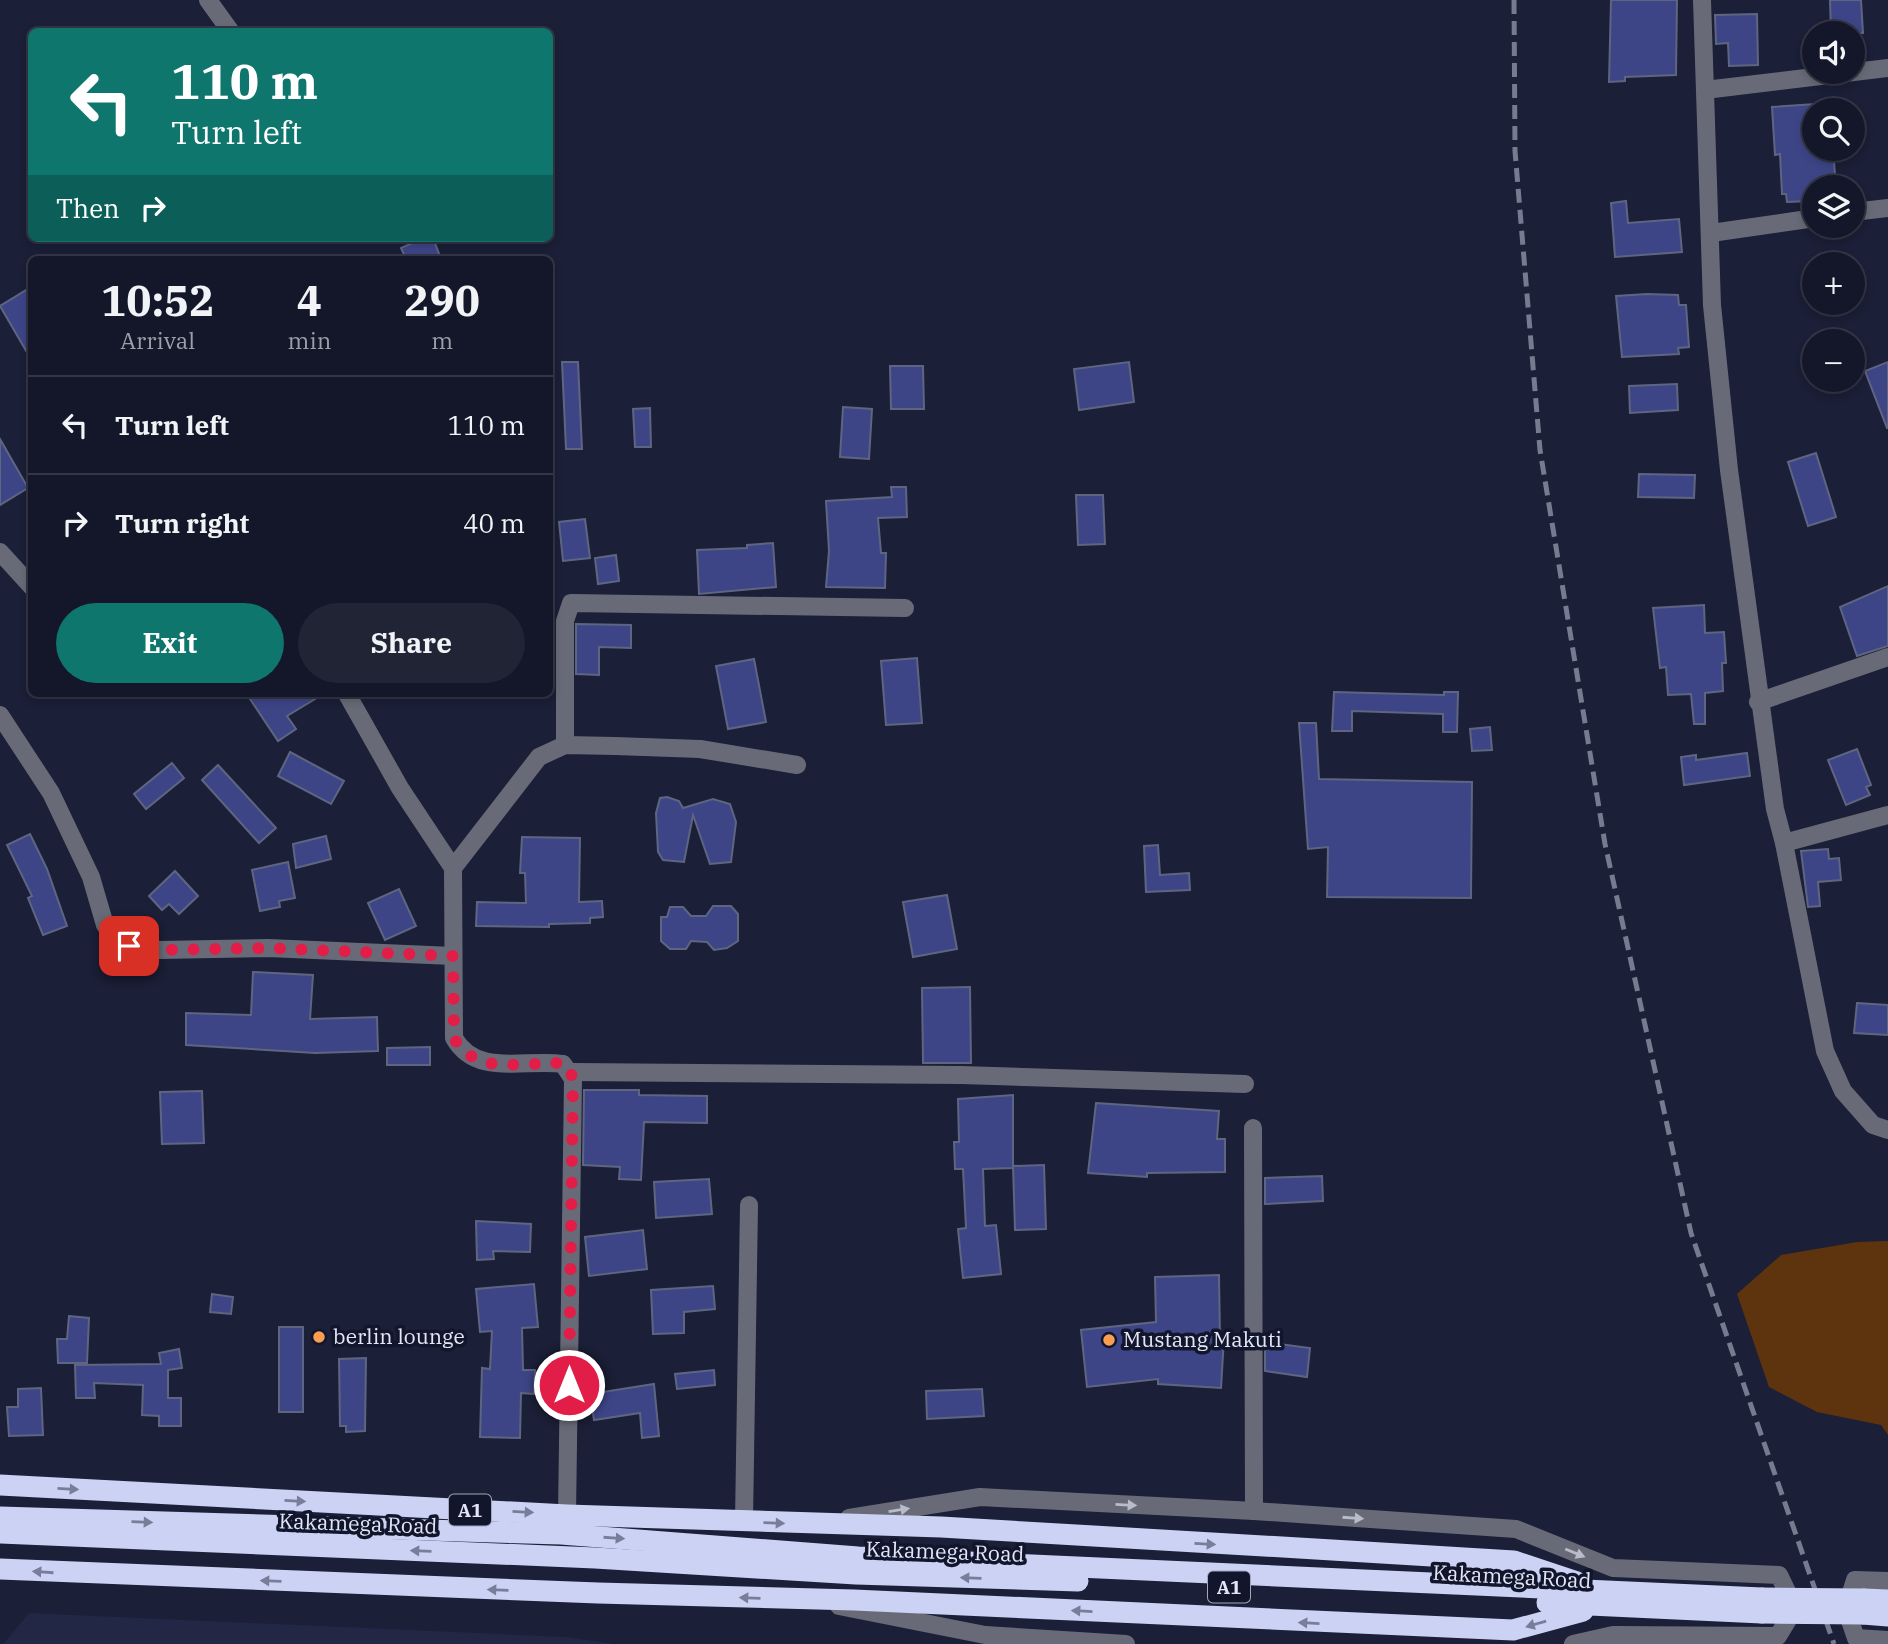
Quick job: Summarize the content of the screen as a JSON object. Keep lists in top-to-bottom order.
{
  "streets": {
    "highway": ["A1", "Kakamega Road"]
  },
  "crossings": [
    ["A1", "Kakamega Road"]
  ],
  "places": ["berlin lounge", "Mustang Makuti"],
  "page": {
    "map_buttons": ["+", "−"],
    "turn": ["110 m", "Turn left"],
    "then": "Then",
    "eta": [
      "10:52",
      "Arrival",
      "4",
      "min",
      "290",
      "m"
    ],
    "list": [
      {
        "name": "Turn left",
        "value": "110 m"
      },
      {
        "name": "Turn right",
        "value": "40 m"
      }
    ],
    "buttons": ["Exit", "Share"]
  }
}
